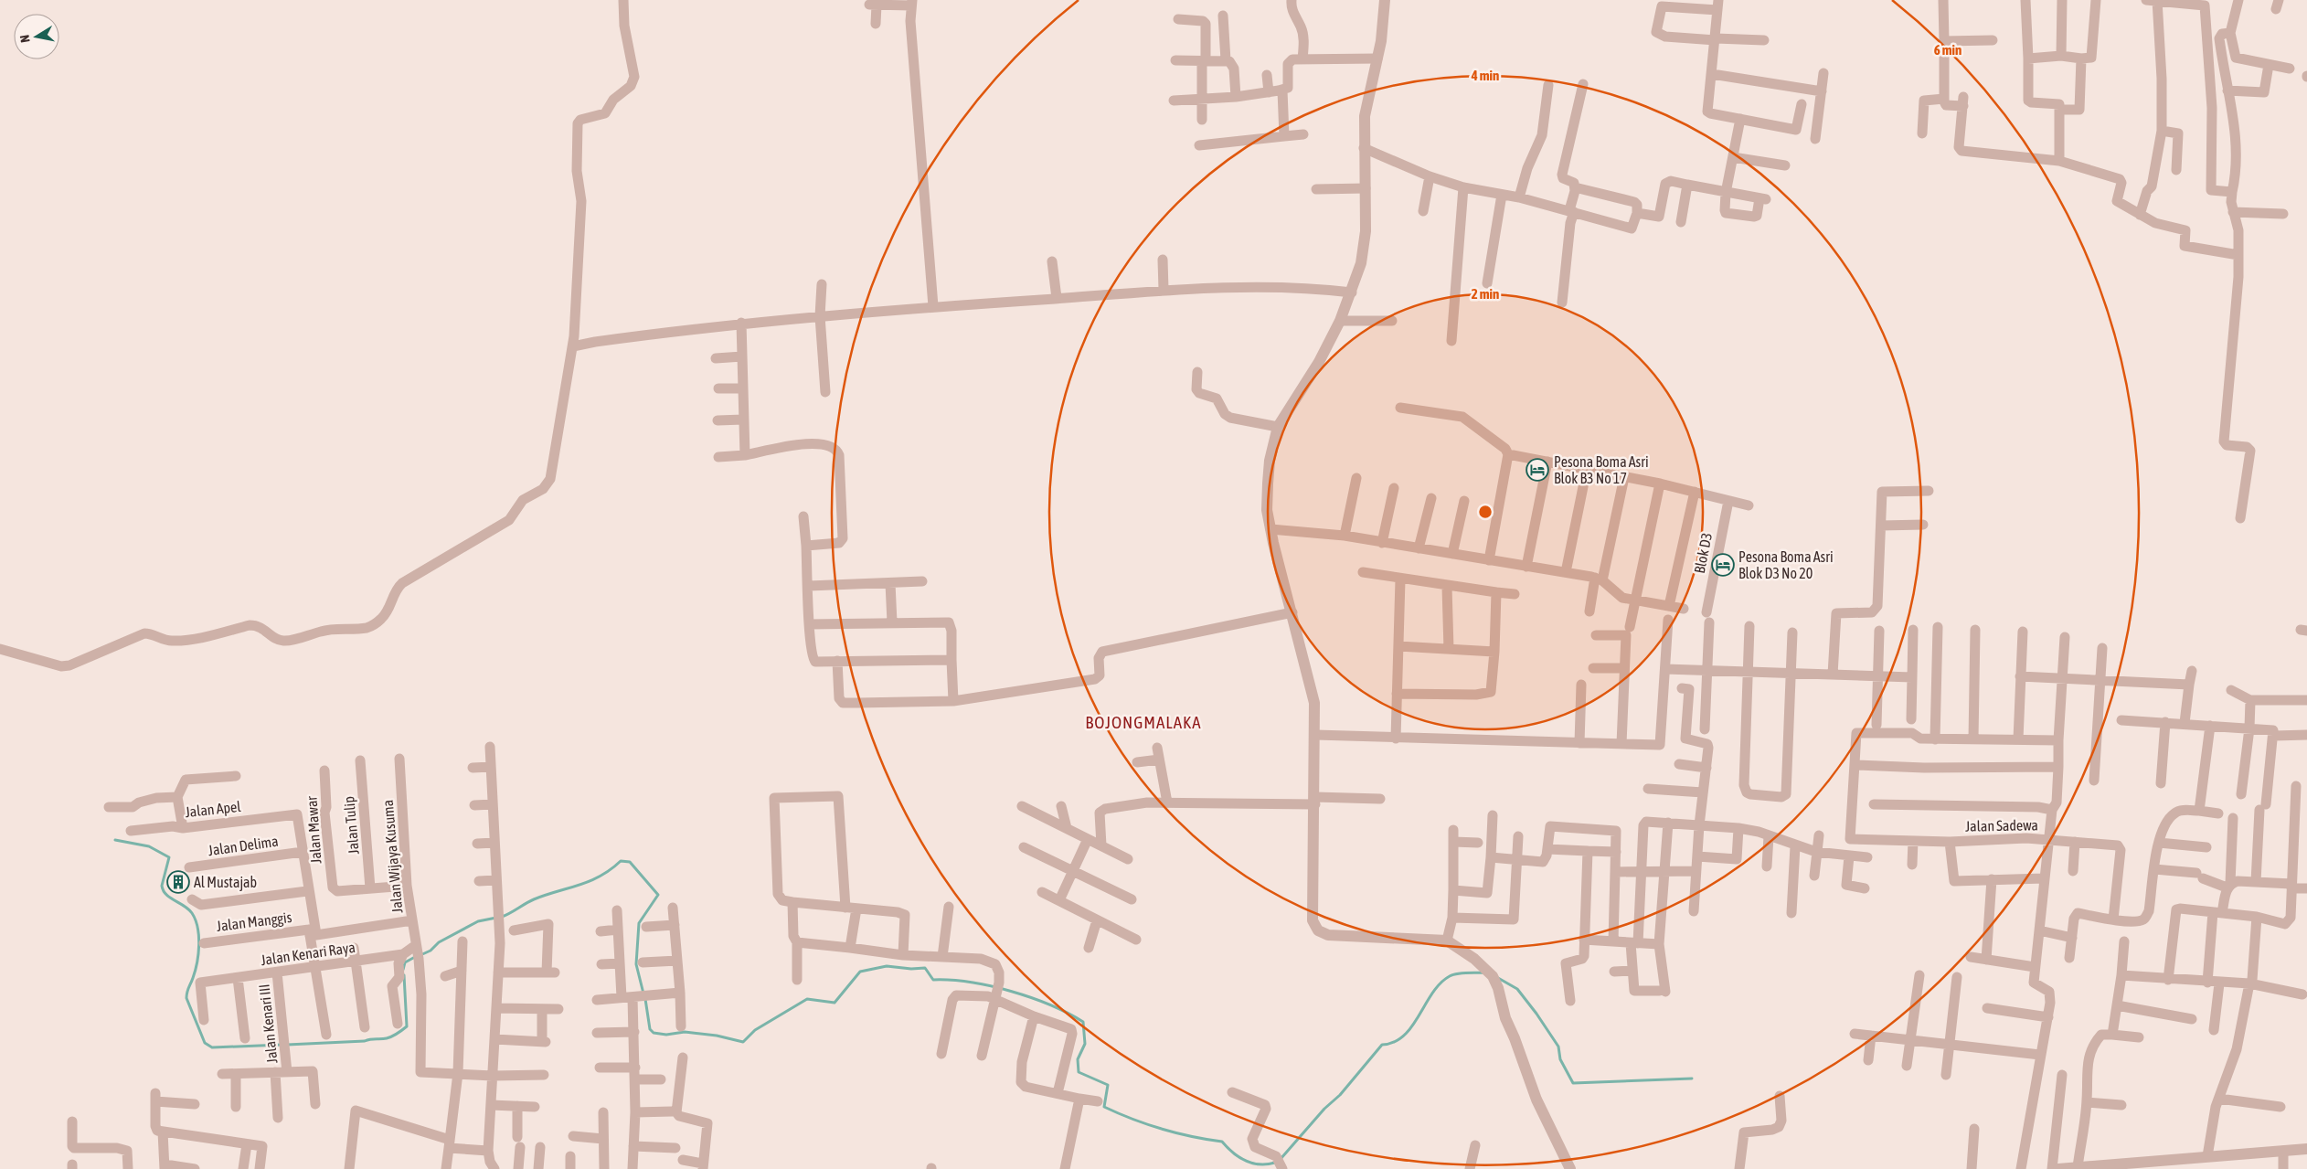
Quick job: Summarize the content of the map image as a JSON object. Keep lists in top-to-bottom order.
{
  "streets": {
    "street": [
      "Blok D3",
      "Jalan Apel",
      "Jalan Tulip",
      "Jalan Sadewa",
      "Jalan Mawar",
      "Jalan Delima",
      "Jalan Wijaya Kusuma",
      "Jalan Manggis",
      "Jalan Kenari Raya",
      "Jalan Kenari III"
    ]
  },
  "crossings": [
    ["Jalan Apel", "Jalan Delima"],
    ["Jalan Tulip", "Jalan Mawar"],
    ["Jalan Wijaya Kusuma", "Jalan Manggis"],
    ["Jalan Wijaya Kusuma", "Jalan Kenari Raya"],
    ["Jalan Kenari Raya", "Jalan Kenari III"]
  ],
  "districts": ["BOJONGMALAKA"],
  "places": {
    "hotel": ["Pesona Boma Asri Blok B3 No 17", "Pesona Boma Asri Blok D3 No 20"],
    "building": ["Al Mustajab"]
  },
  "north": "left",
  "rings": ["6 min", "4 min", "2 min"]
}
